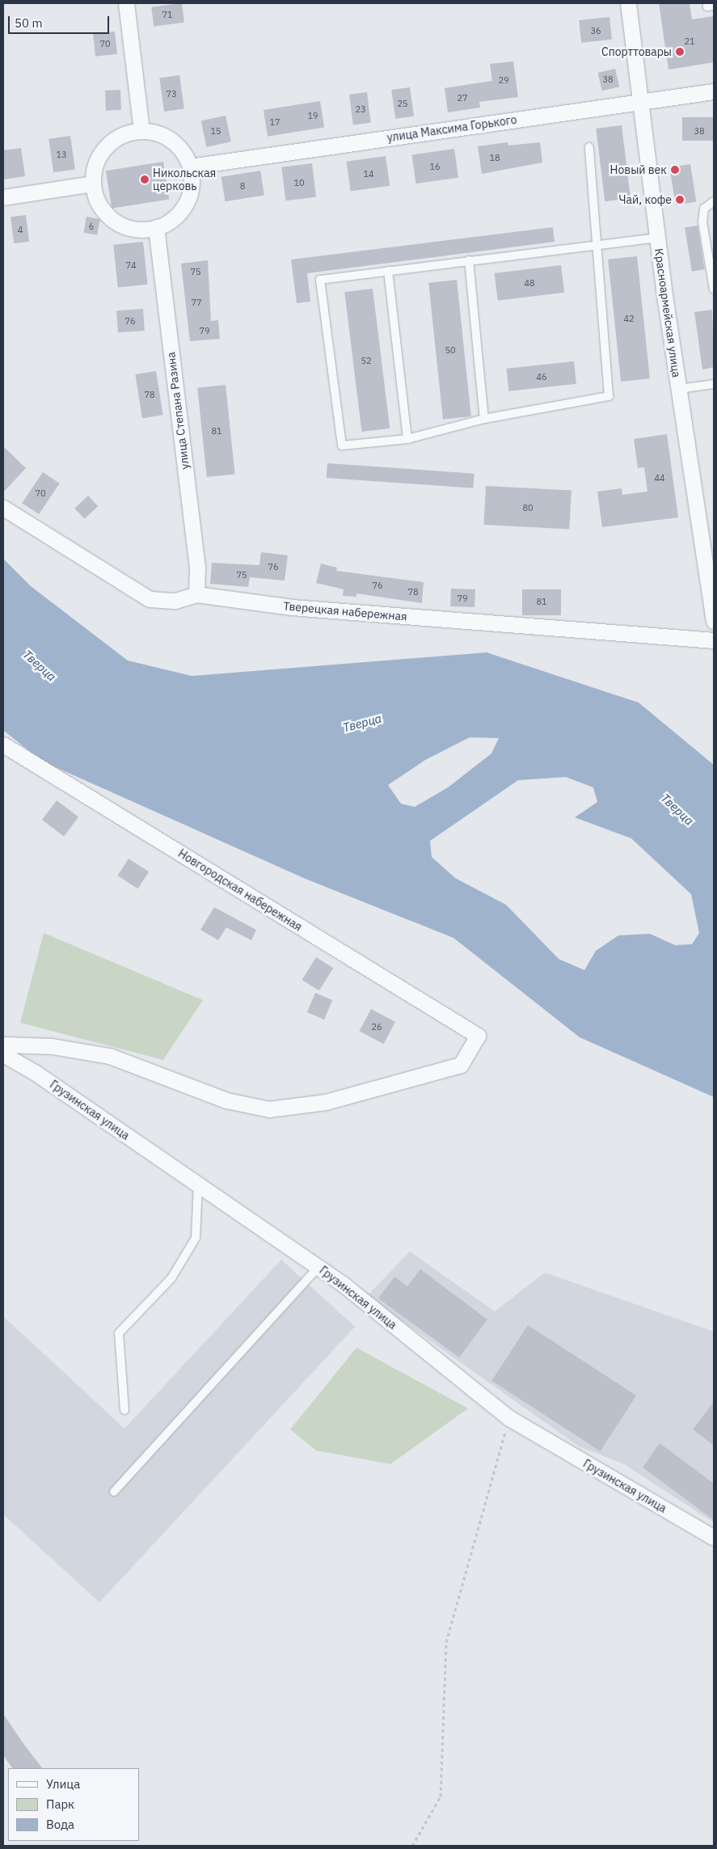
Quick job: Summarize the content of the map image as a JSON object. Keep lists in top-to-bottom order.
{
  "streets": {
    "street": [
      "улица Максима Горького",
      "Красноармейская улица",
      "улица Степана Разина",
      "Тверецкая набережная",
      "Новгородская набережная",
      "Грузинская улица"
    ]
  },
  "crossings": [
    ["улица Максима Горького", "Красноармейская улица"],
    ["улица Максима Горького", "улица Степана Разина"],
    ["улица Степана Разина", "Тверецкая набережная"]
  ],
  "water": ["Тверца"],
  "places": [
    "Спорттовары",
    "Новый век",
    "Никольская церковь",
    "Чай, кофе"
  ],
  "house_numbers": [
    "71",
    "36",
    "21",
    "70",
    "38",
    "29",
    "73",
    "27",
    "25",
    "23",
    "19",
    "17",
    "15",
    "38",
    "13",
    "18",
    "16",
    "14",
    "10",
    "8",
    "6",
    "4",
    "74",
    "75",
    "48",
    "77",
    "42",
    "76",
    "79",
    "50",
    "52",
    "46",
    "78",
    "81",
    "44",
    "70",
    "80",
    "76",
    "75",
    "76",
    "78",
    "79",
    "81",
    "26"
  ],
  "legend": ["Улица", "Парк", "Вода"],
  "scale_bar": "50 m"
}
